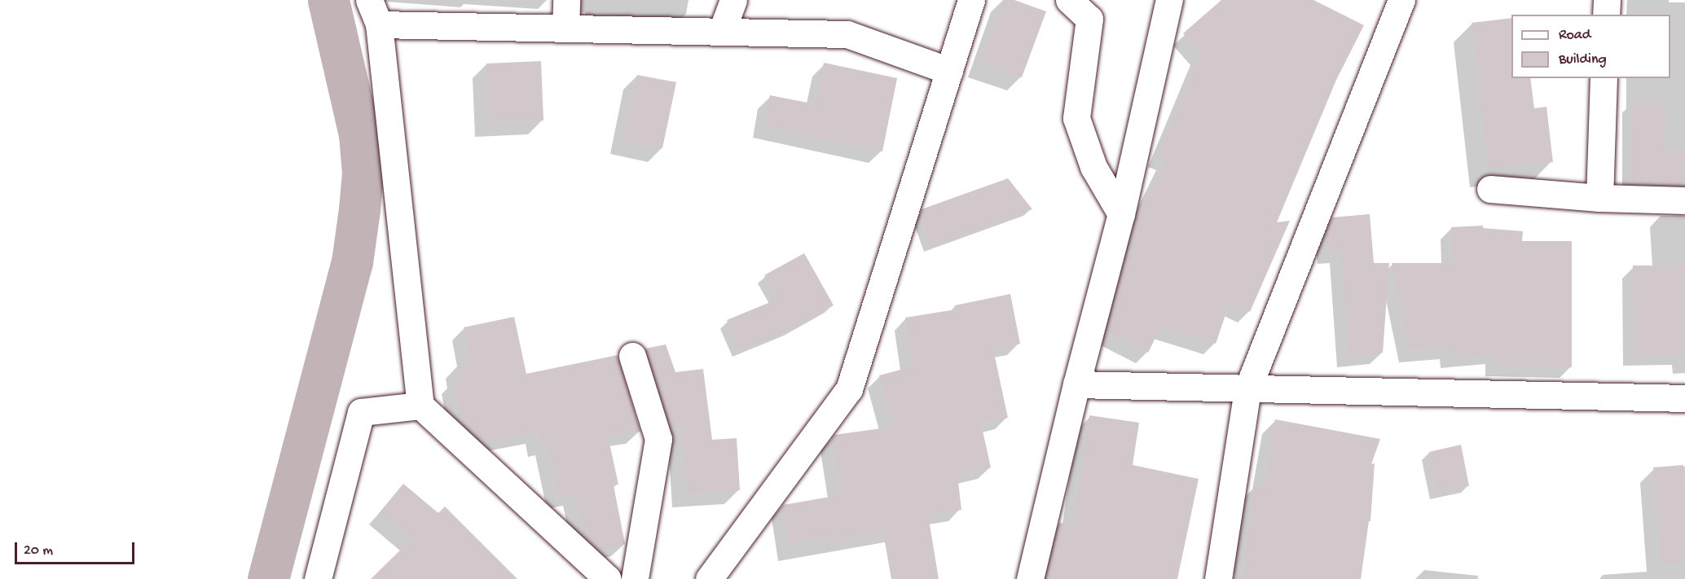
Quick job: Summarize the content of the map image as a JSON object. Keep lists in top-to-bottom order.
{
  "legend": ["Road", "Building"],
  "scale_bar": "20 m"
}
